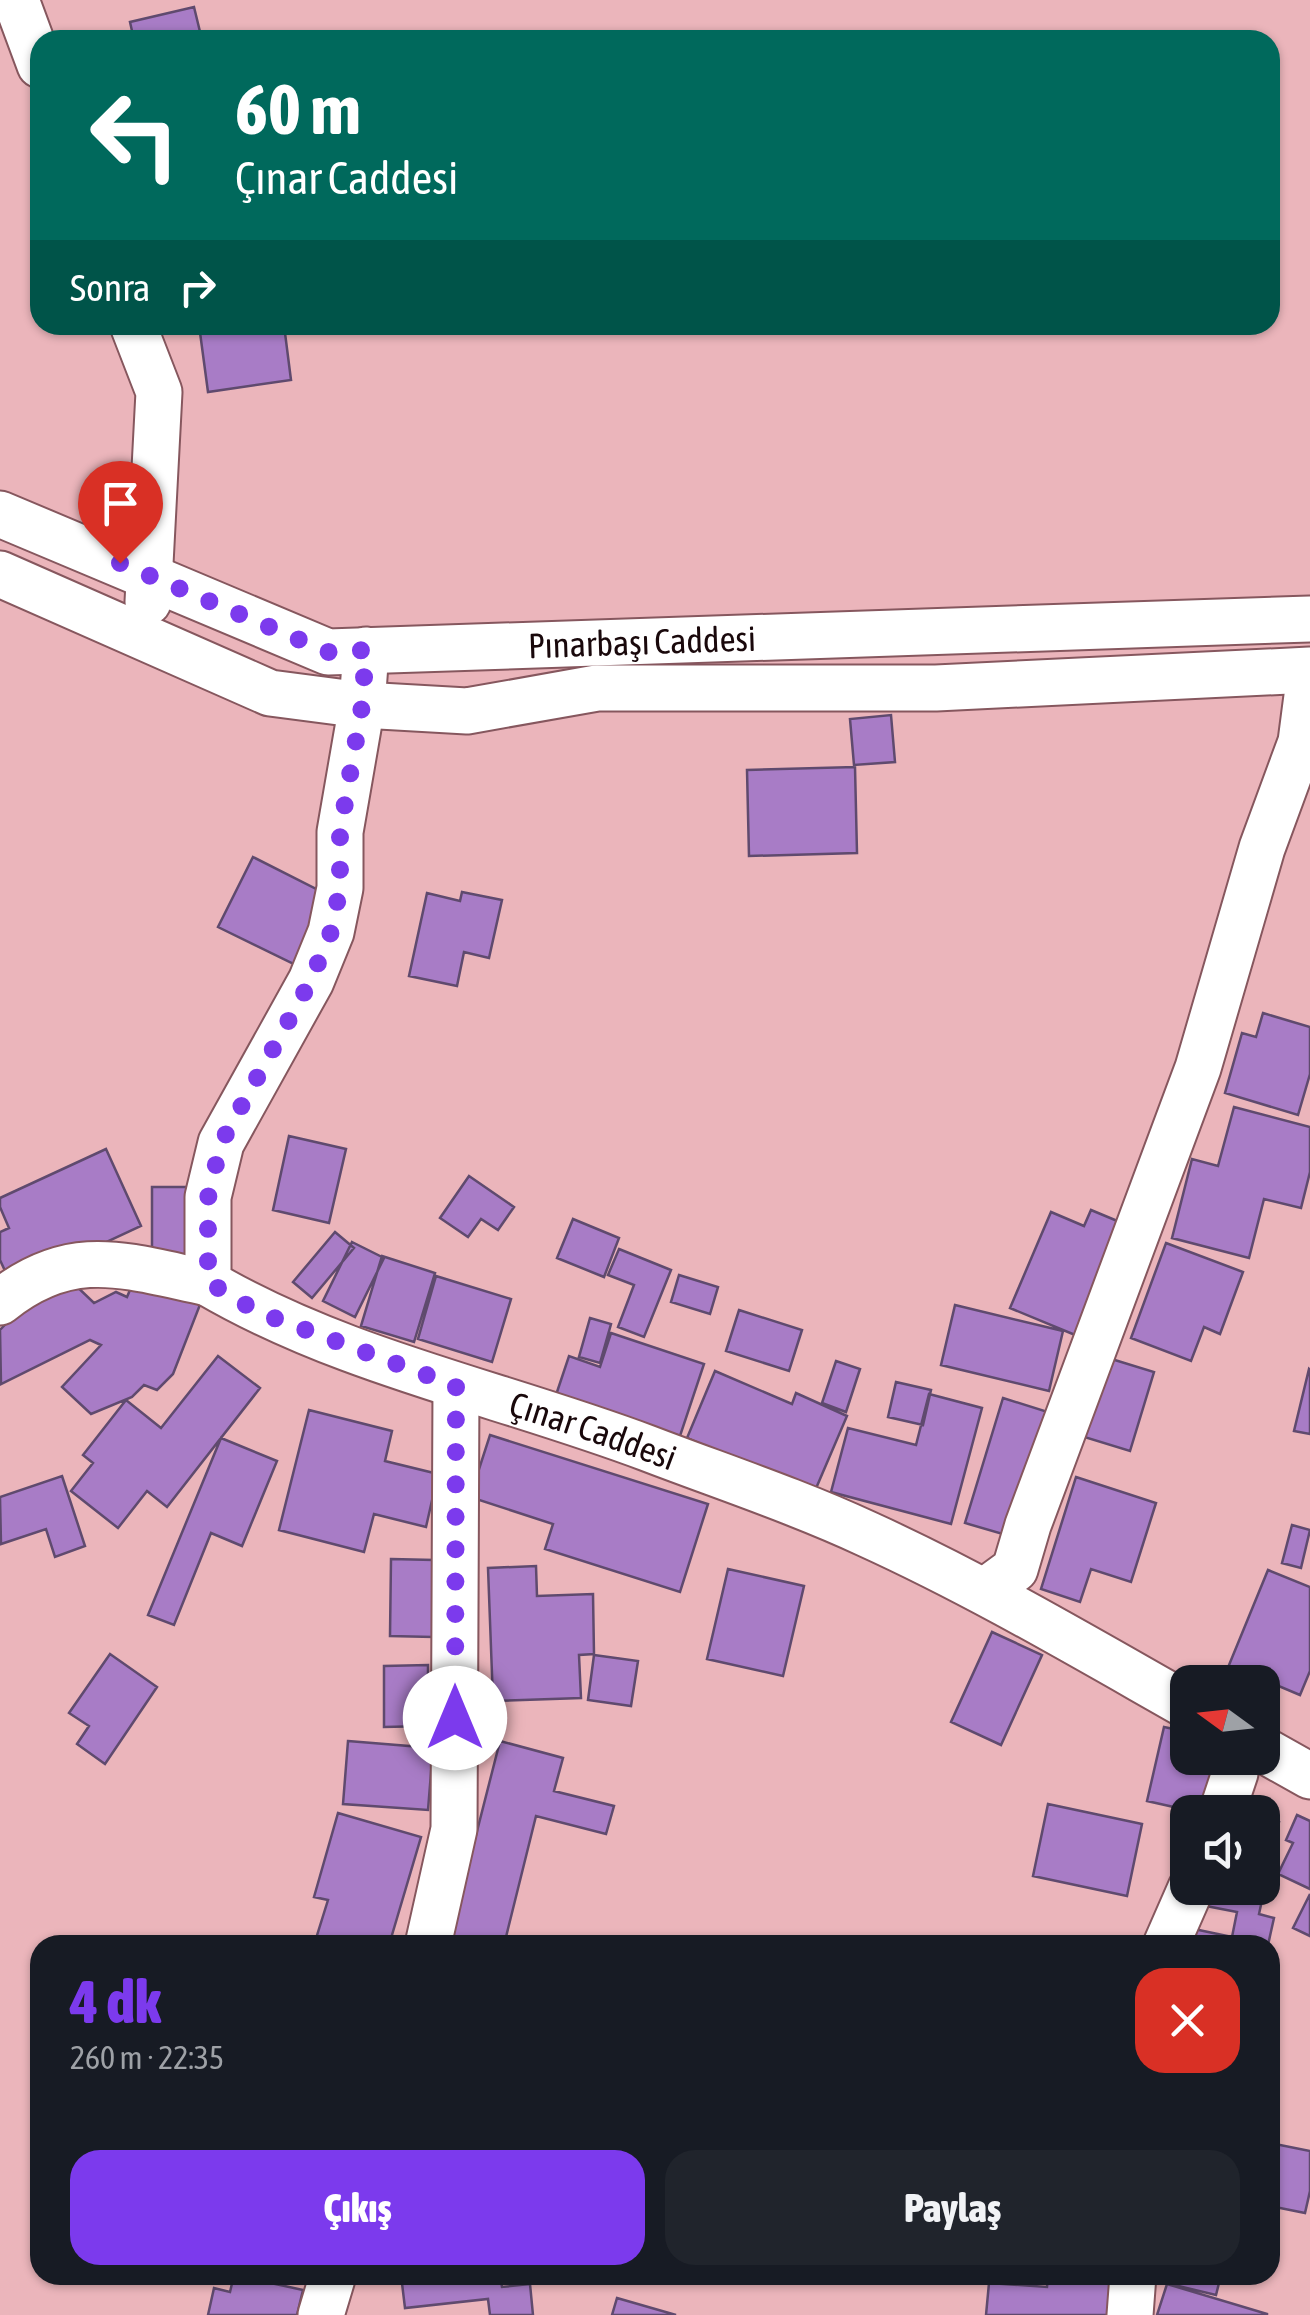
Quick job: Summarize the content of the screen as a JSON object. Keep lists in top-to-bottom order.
{
  "streets": {
    "street": ["Pınarbaşı Caddesi", "Çınar Caddesi"]
  },
  "north": "left",
  "page": {
    "turn": ["60 m", "Çınar Caddesi"],
    "then": "Sonra",
    "heading": ["4 dk", "260 m · 22:35"],
    "buttons": ["Çıkış", "Paylaş"]
  }
}
